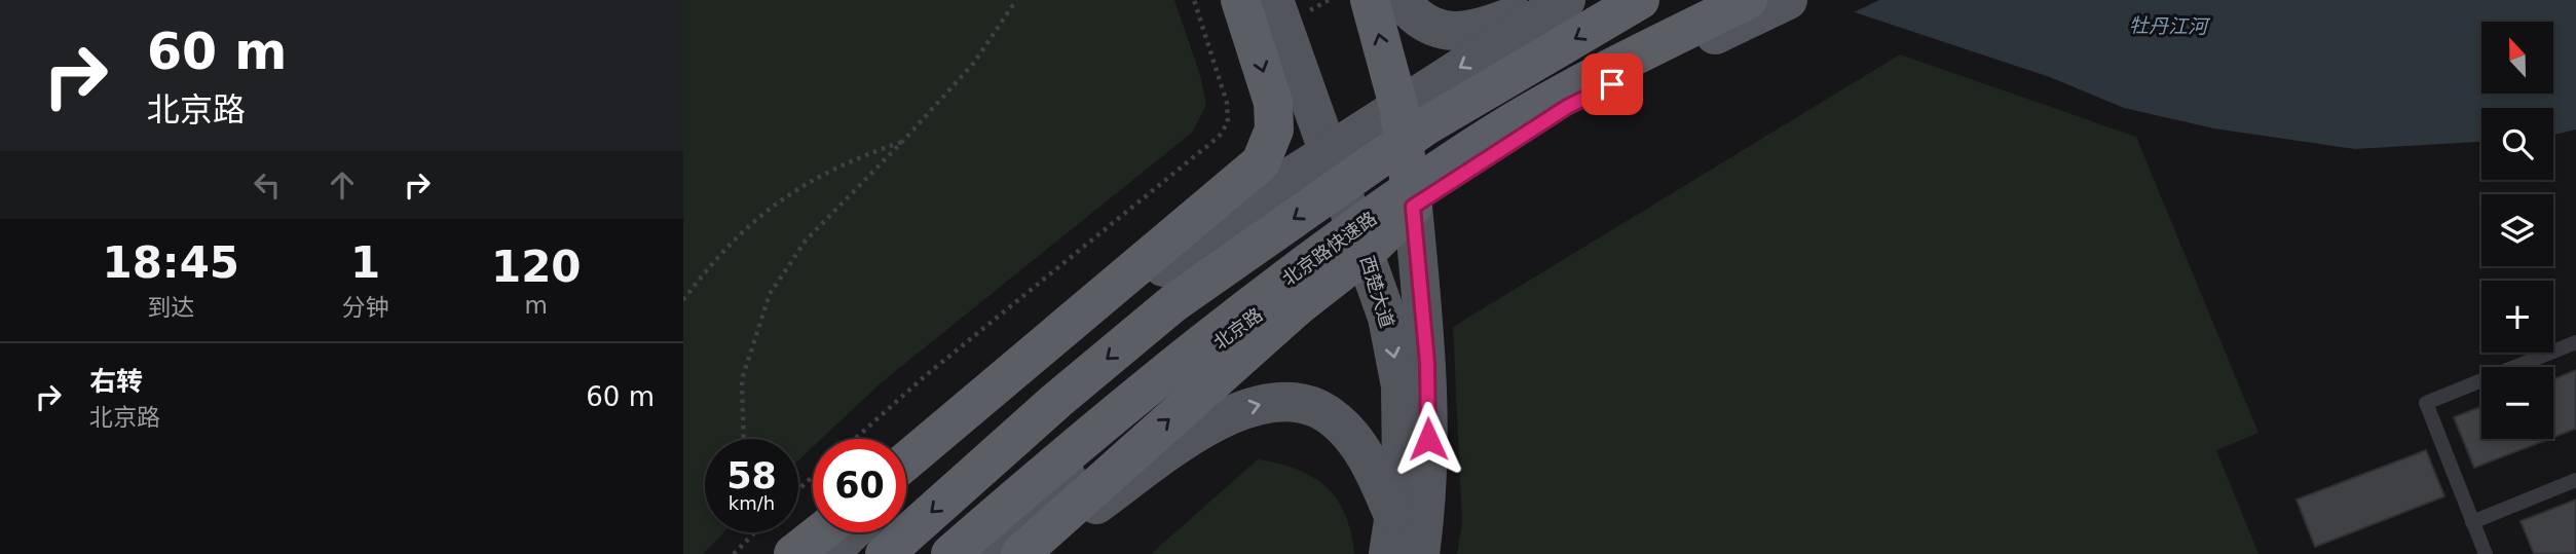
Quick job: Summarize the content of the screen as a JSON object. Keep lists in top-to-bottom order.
{
  "streets": {
    "highway": ["北京路快速路", "西楚大道"],
    "main road": ["北京路"]
  },
  "crossings": [
    ["西楚大道", "北京路"]
  ],
  "water": ["牡丹江河"],
  "north": "top",
  "page": {
    "turn": ["60 m", "北京路"],
    "map_buttons": ["+", "−"],
    "eta": [
      "18:45",
      "到达",
      "1",
      "分钟",
      "120",
      "m"
    ],
    "list": [
      {
        "name": "右转",
        "note": "北京路",
        "value": "60 m"
      }
    ],
    "speed": "58 km/h",
    "limit": "60"
  }
}
